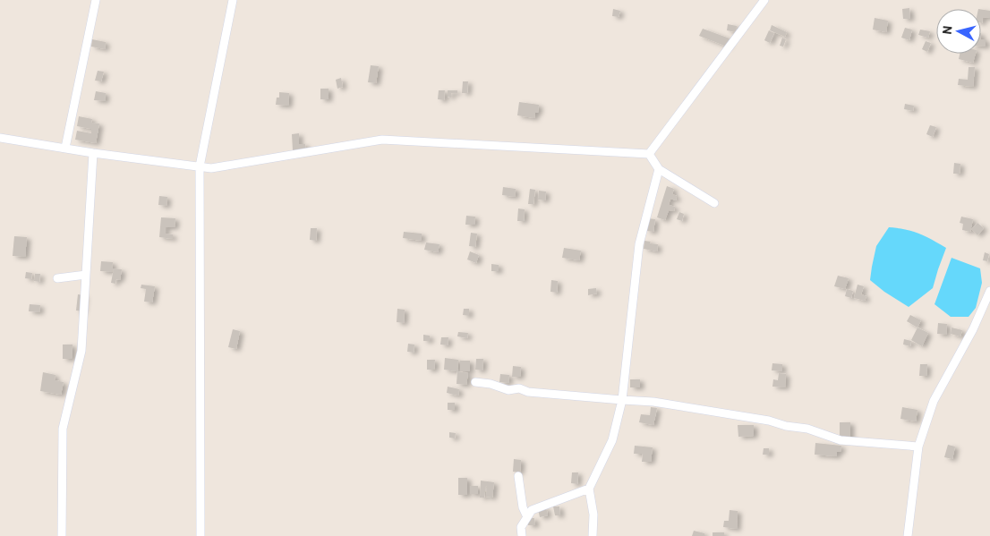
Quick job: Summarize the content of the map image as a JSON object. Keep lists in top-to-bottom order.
{
  "north": "left"
}
